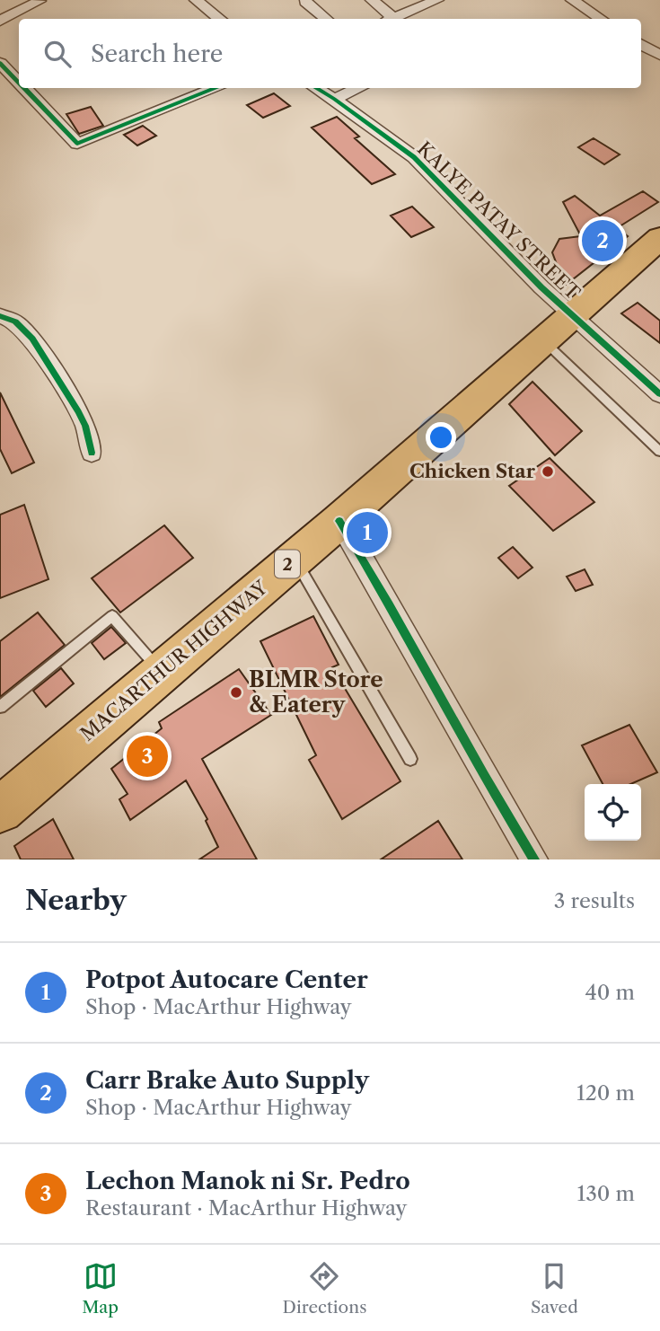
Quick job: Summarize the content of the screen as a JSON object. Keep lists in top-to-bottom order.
{
  "streets": {
    "highway": ["2", "MACARTHUR HIGHWAY"],
    "street": ["KALYE PATAY STREET"]
  },
  "crossings": [
    ["KALYE PATAY STREET", "MACARTHUR HIGHWAY"]
  ],
  "places": ["Chicken Star", "BLMR Store & Eatery"],
  "page": {
    "search": "Search here",
    "pins": ["2", "1", "3"],
    "heading": ["Nearby", "3 results"],
    "list": [
      {
        "mark": "1",
        "name": "Potpot Autocare Center",
        "note": "Shop · MacArthur Highway",
        "value": "40 m"
      },
      {
        "mark": "2",
        "name": "Carr Brake Auto Supply",
        "note": "Shop · MacArthur Highway",
        "value": "120 m"
      },
      {
        "mark": "3",
        "name": "Lechon Manok ni Sr. Pedro",
        "note": "Restaurant · MacArthur Highway",
        "value": "130 m"
      }
    ],
    "nav": ["Map", "Directions", "Saved"]
  }
}
